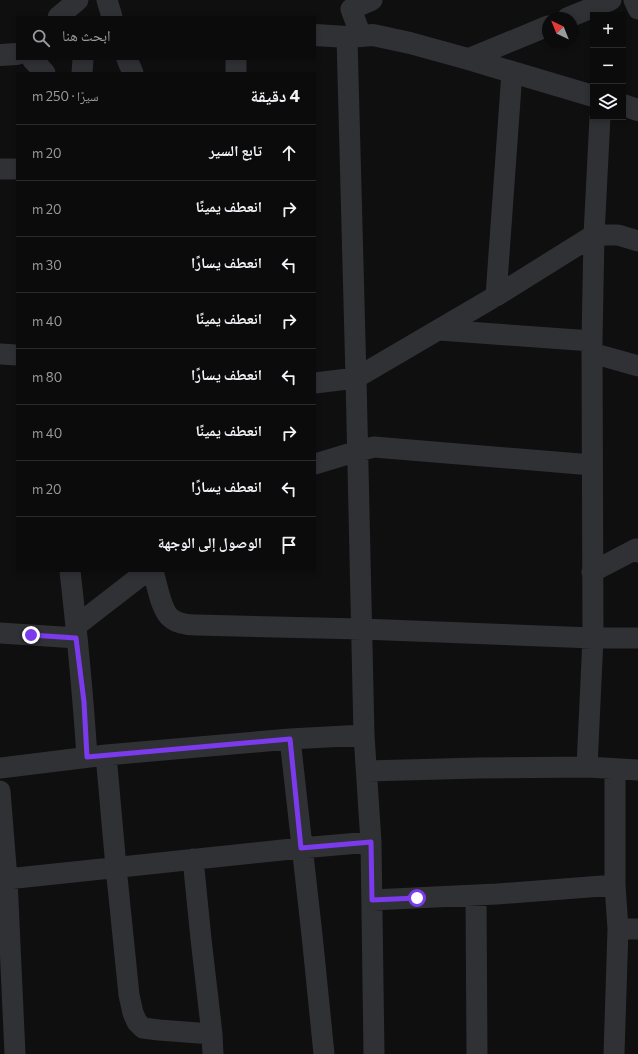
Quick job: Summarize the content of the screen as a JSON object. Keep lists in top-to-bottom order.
{
  "north": "top left",
  "page": {
    "map_buttons": ["+", "−"],
    "search": "ابحث هنا",
    "heading": ["4 دقيقة", "سيرًا · 250 m"],
    "list": [
      ["تابع السير", "20 m"],
      ["انعطف يمينًا", "20 m"],
      ["انعطف يسارًا", "30 m"],
      ["انعطف يمينًا", "40 m"],
      ["انعطف يسارًا", "80 m"],
      ["انعطف يمينًا", "40 m"],
      ["انعطف يسارًا", "20 m"],
      "الوصول إلى الوجهة"
    ]
  }
}
